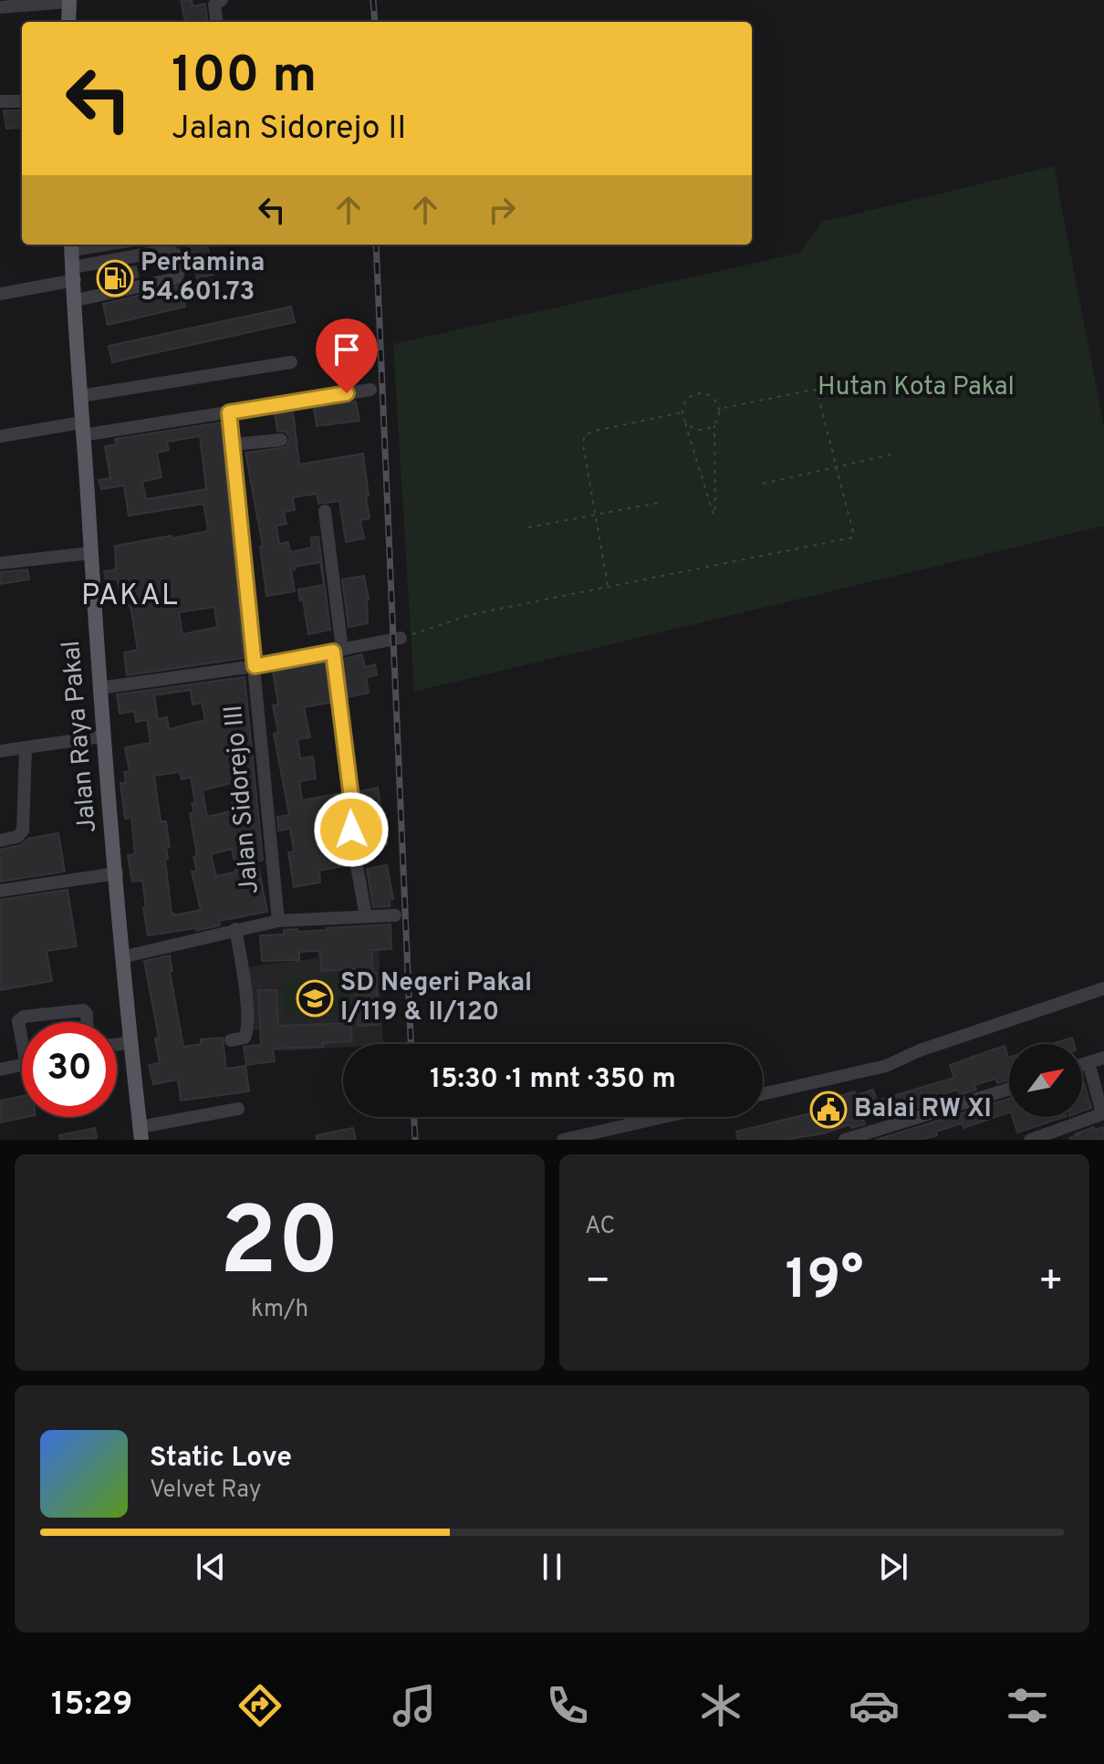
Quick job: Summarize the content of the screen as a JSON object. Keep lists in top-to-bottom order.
{
  "streets": {
    "main road": ["Jalan Raya Pakal"],
    "street": ["Jalan Sidorejo III"]
  },
  "districts": ["PAKAL"],
  "parks": ["Hutan Kota Pakal"],
  "places": {
    "fuel station": ["Pertamina 54.601.73"],
    "school or university": ["SD Negeri Pakal I/119 & II/120"],
    "public building": ["Balai RW XI"]
  },
  "north": "top right",
  "page": {
    "turn": ["100 m", "Jalan Sidorejo II"],
    "limit": "30",
    "trip": "15:30 · 1 mnt · 350 m",
    "tile": [
      ["20", "km/h"],
      "AC"
    ],
    "heat": ["−", "19°", "+"],
    "song": ["Static Love", "Velvet Ray"],
    "tabs": "15:29"
  }
}
